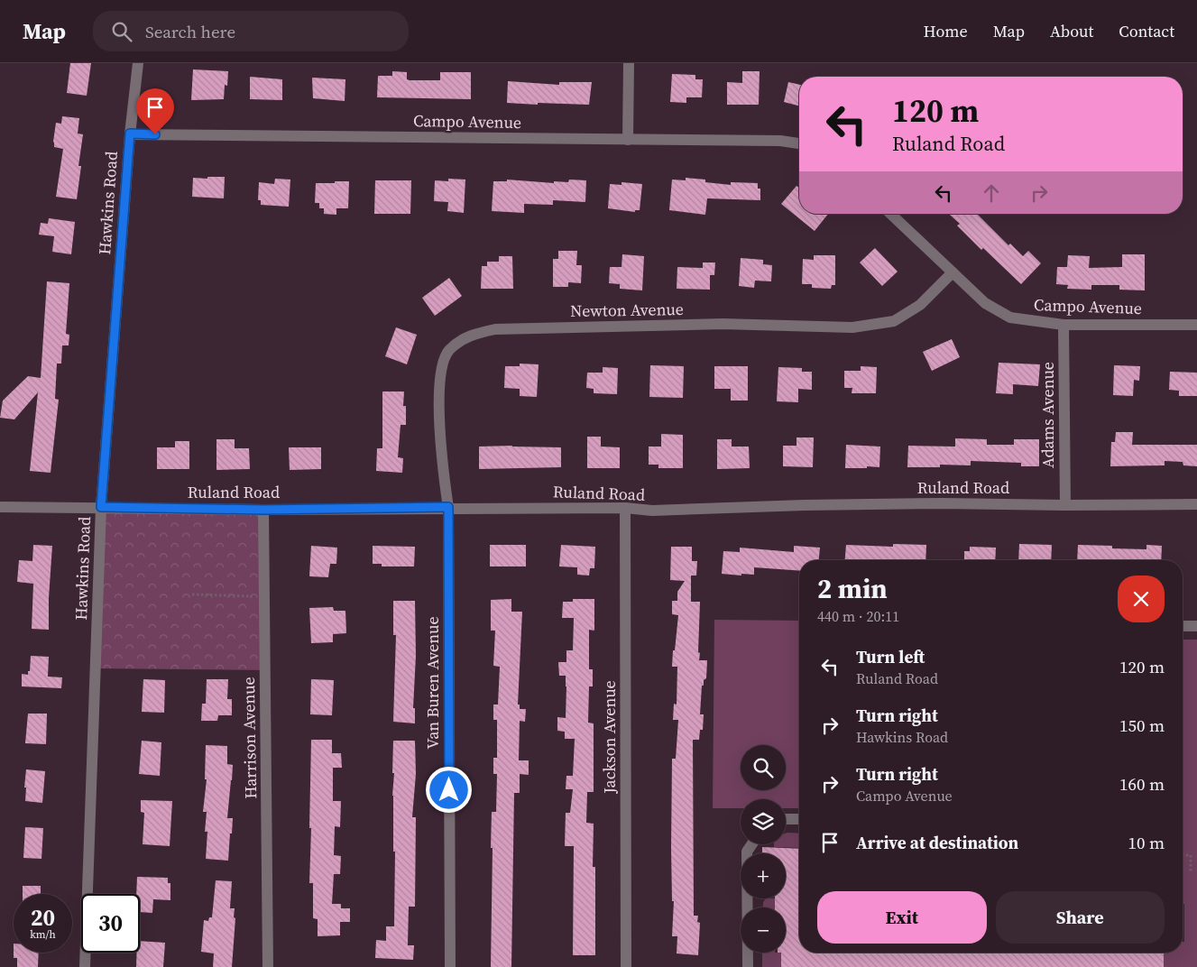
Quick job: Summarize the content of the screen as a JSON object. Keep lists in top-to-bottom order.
{
  "streets": {
    "street": [
      "Campo Avenue",
      "Hawkins Road",
      "Newton Avenue",
      "Adams Avenue",
      "Ruland Road",
      "Van Buren Avenue",
      "Jackson Avenue",
      "Harrison Avenue"
    ]
  },
  "crossings": [
    ["Campo Avenue", "Hawkins Road"],
    ["Campo Avenue", "Newton Avenue"],
    ["Campo Avenue", "Adams Avenue"],
    ["Hawkins Road", "Ruland Road"],
    ["Newton Avenue", "Ruland Road"],
    ["Newton Avenue", "Van Buren Avenue"],
    ["Adams Avenue", "Ruland Road"],
    ["Ruland Road", "Van Buren Avenue"],
    ["Ruland Road", "Jackson Avenue"],
    ["Ruland Road", "Harrison Avenue"]
  ],
  "page": {
    "header": "Map",
    "search": "Search here",
    "nav": [
      "Home",
      "Map",
      "About",
      "Contact"
    ],
    "turn": ["120 m", "Ruland Road"],
    "heading": ["2 min", "440 m · 20:11"],
    "list": [
      {
        "name": "Turn left",
        "note": "Ruland Road",
        "value": "120 m"
      },
      {
        "name": "Turn right",
        "note": "Hawkins Road",
        "value": "150 m"
      },
      {
        "name": "Turn right",
        "note": "Campo Avenue",
        "value": "160 m"
      },
      {
        "name": "Arrive at destination",
        "value": "10 m"
      }
    ],
    "map_buttons": ["+", "−"],
    "buttons": ["Exit", "Share"],
    "speed": "20 km/h",
    "limit": "30"
  }
}
